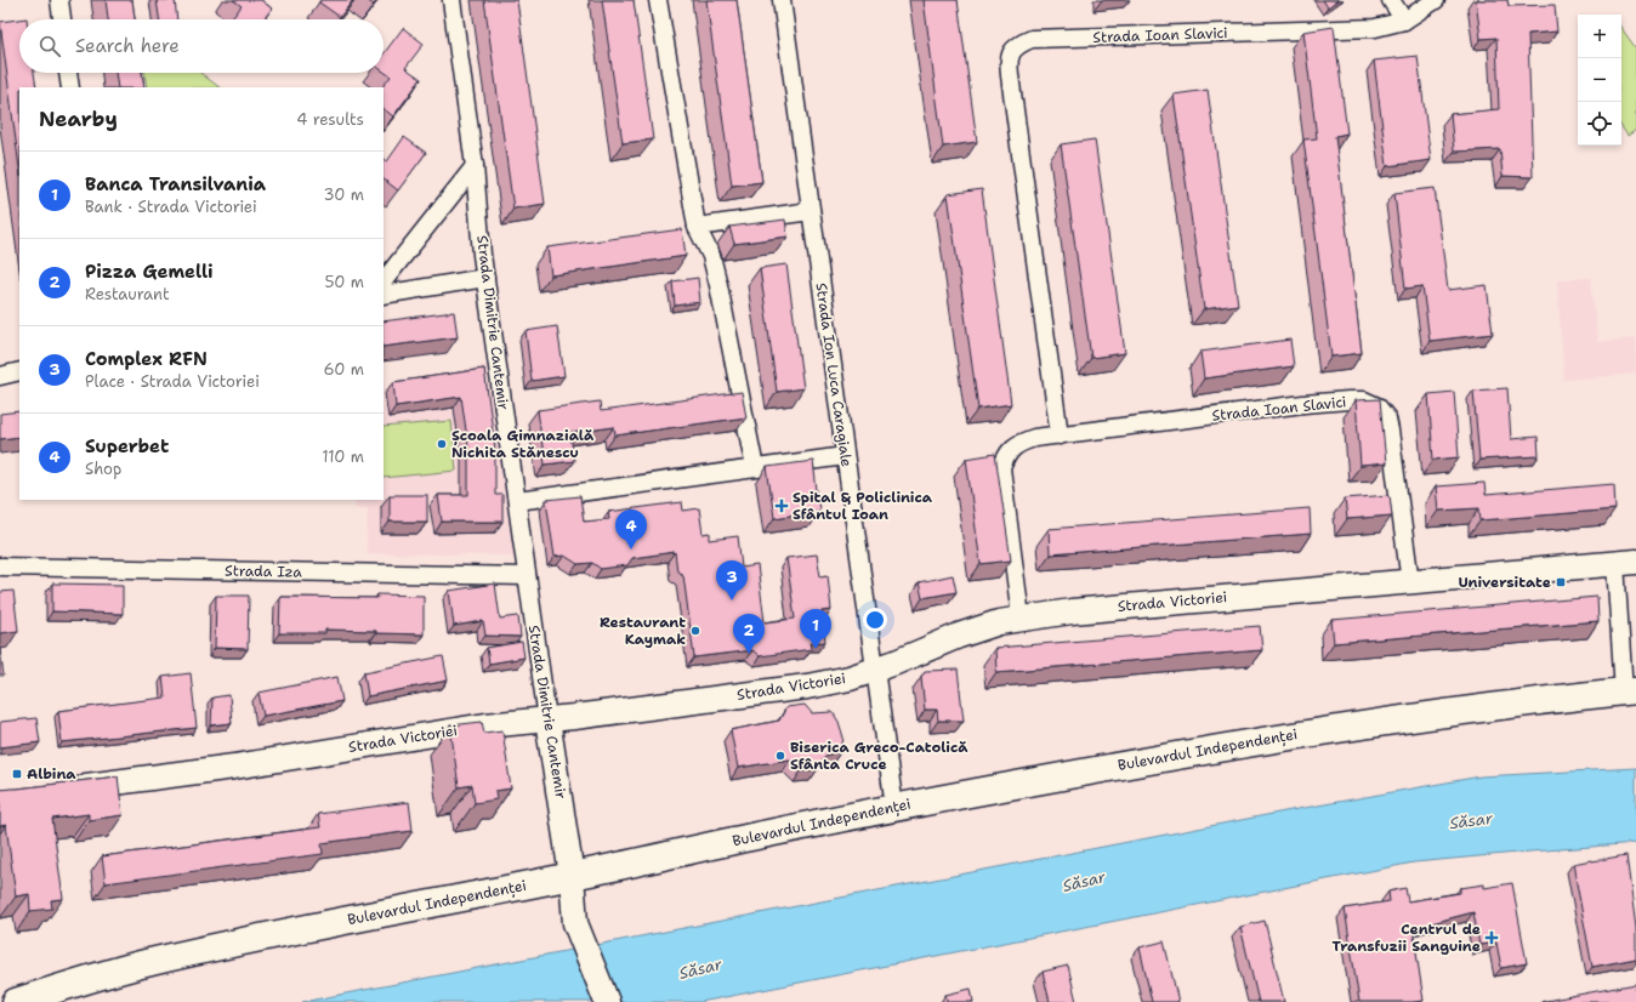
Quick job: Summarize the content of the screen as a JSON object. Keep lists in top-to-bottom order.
{
  "streets": {
    "main road": ["Bulevardul Independenței"],
    "street": [
      "Strada Ioan Slavici",
      "Strada Dimitrie Cantemir",
      "Strada Ion Luca Caragiale",
      "Strada Iza",
      "Strada Victoriei"
    ]
  },
  "crossings": [
    ["Strada Ioan Slavici", "Strada Victoriei"],
    ["Strada Dimitrie Cantemir", "Strada Iza"],
    ["Strada Dimitrie Cantemir", "Strada Victoriei"],
    ["Strada Dimitrie Cantemir", "Bulevardul Independenței"],
    ["Strada Ion Luca Caragiale", "Strada Victoriei"],
    ["Strada Ion Luca Caragiale", "Bulevardul Independenței"]
  ],
  "water": ["Săsar"],
  "places": {
    "other": ["Școala Gimnazială Nichita Stănescu", "Restaurant Kaymak", "Biserica Greco-Catolică Sfânta Cruce"],
    "health": ["Spital & Policlinica Sfântul Ioan", "Centrul de Transfuzii Sanguine"],
    "transit": ["Universitate", "Albina"]
  },
  "page": {
    "map_buttons": ["+", "−"],
    "search": "Search here",
    "heading": ["Nearby", "4 results"],
    "list": [
      {
        "mark": "1",
        "name": "Banca Transilvania",
        "note": "Bank · Strada Victoriei",
        "value": "30 m"
      },
      {
        "mark": "2",
        "name": "Pizza Gemelli",
        "note": "Restaurant",
        "value": "50 m"
      },
      {
        "mark": "3",
        "name": "Complex RFN",
        "note": "Place · Strada Victoriei",
        "value": "60 m"
      },
      {
        "mark": "4",
        "name": "Superbet",
        "note": "Shop",
        "value": "110 m"
      }
    ],
    "pins": [
      "4",
      "3",
      "1",
      "2"
    ]
  }
}
